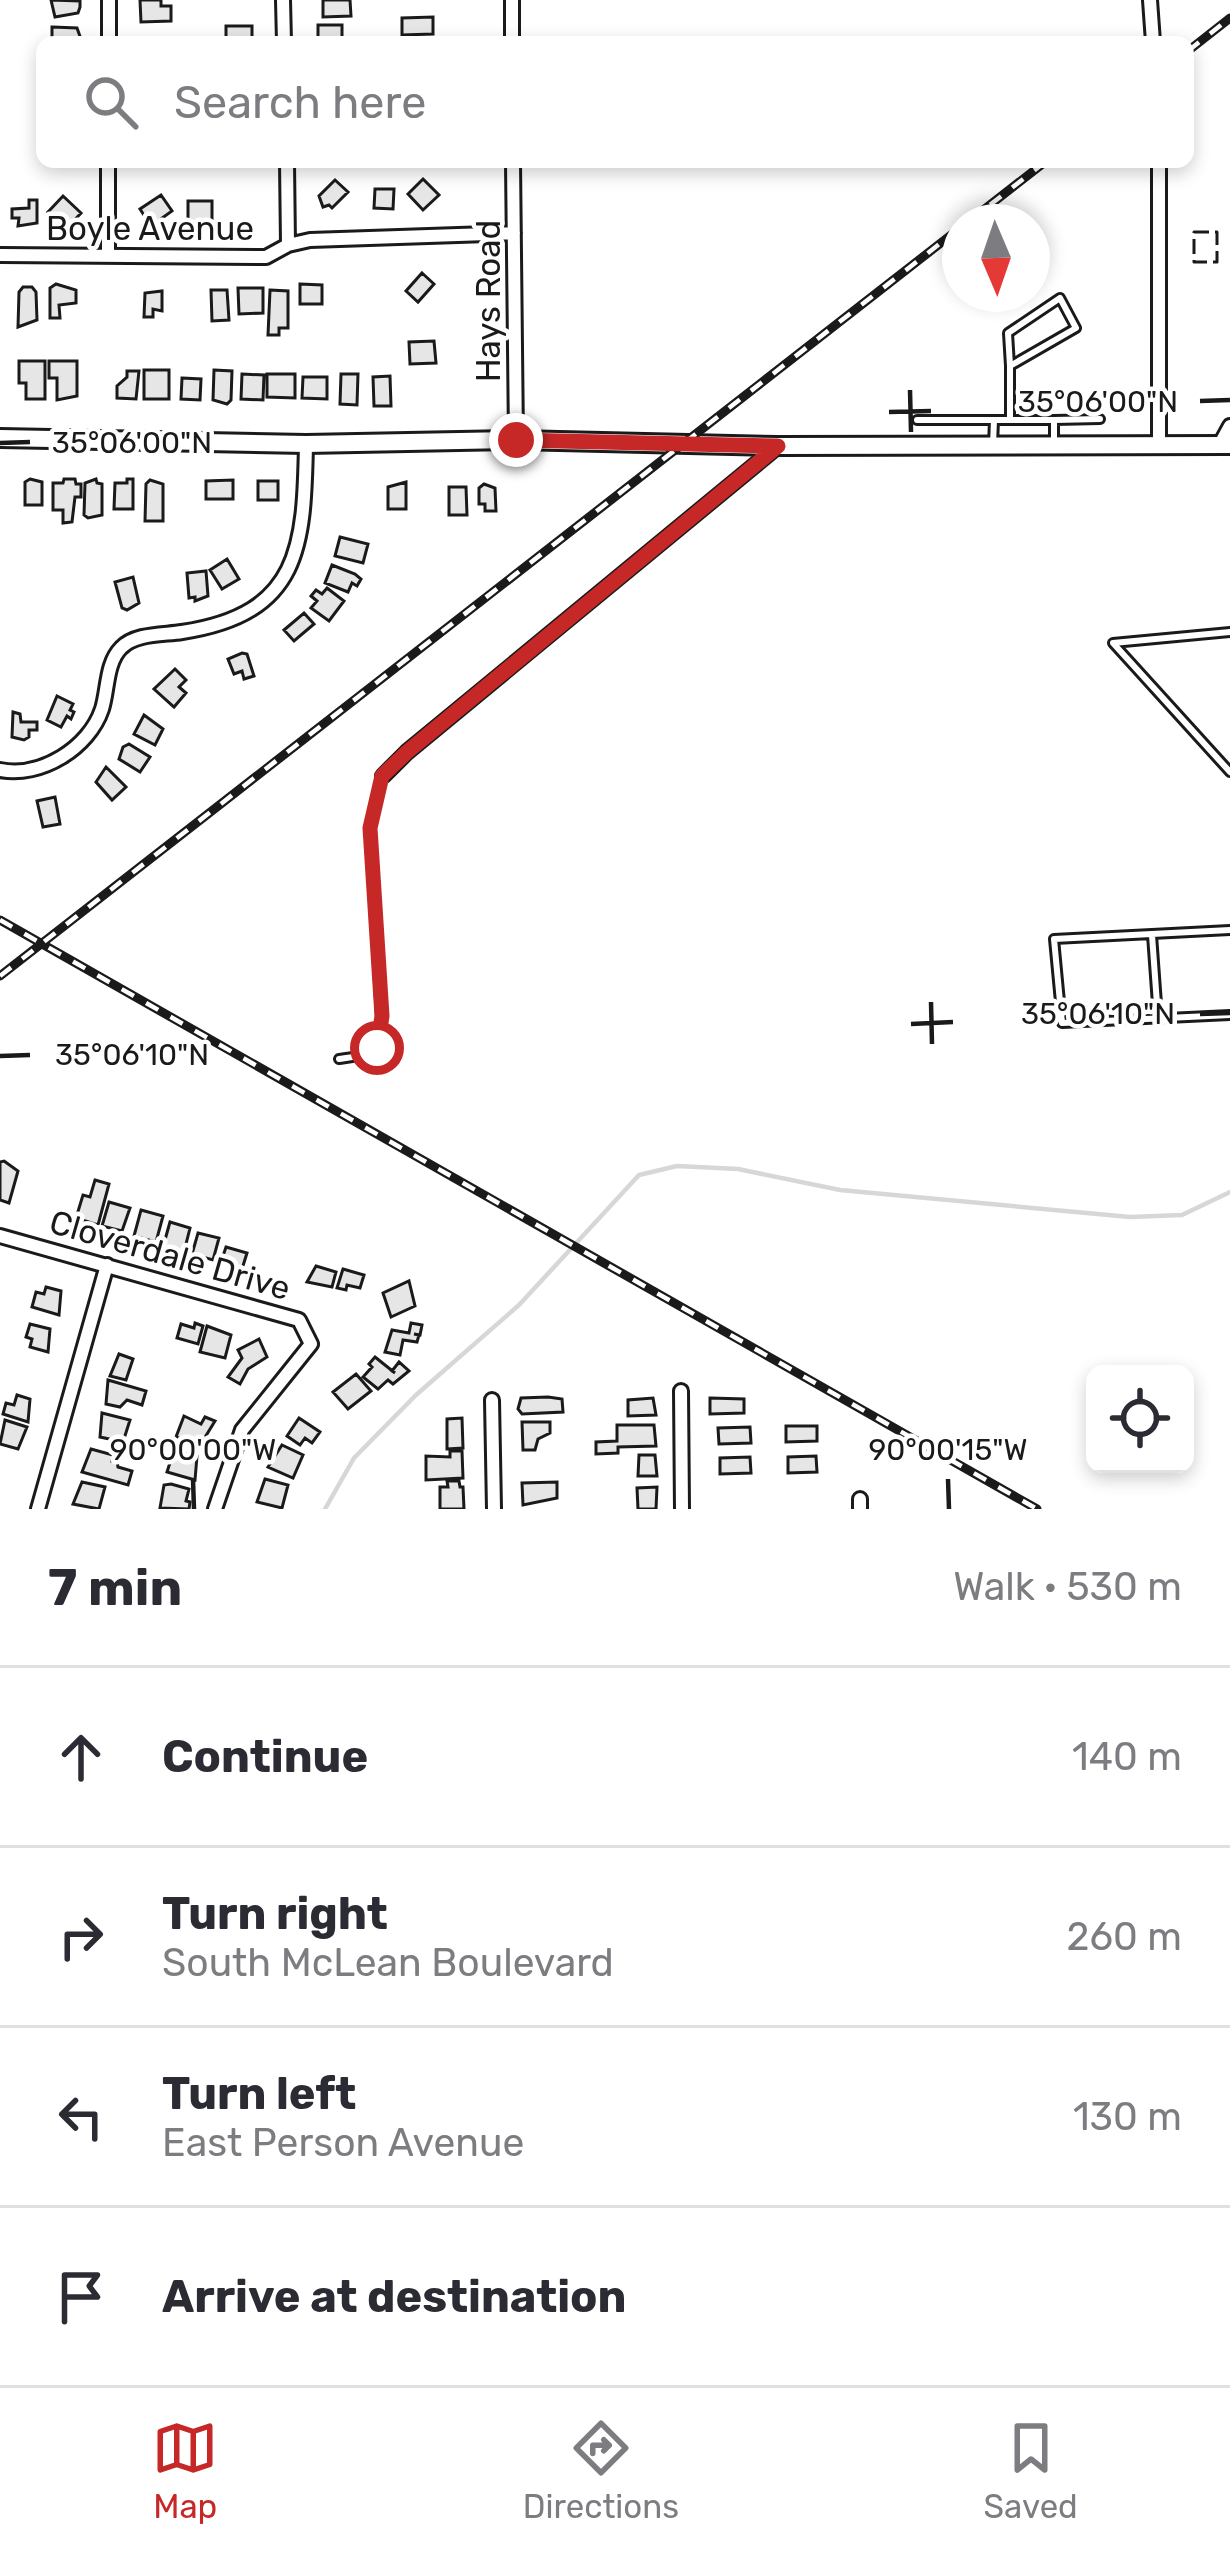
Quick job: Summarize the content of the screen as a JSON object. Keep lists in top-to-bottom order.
{
  "streets": {
    "street": ["Boyle Avenue", "Hays Road", "Cloverdale Drive"]
  },
  "crossings": [
    ["Boyle Avenue", "Hays Road"]
  ],
  "north": "bottom",
  "page": {
    "search": "Search here",
    "heading": ["7 min", "Walk · 530 m"],
    "list": [
      ["Continue", "140 m"],
      ["Turn right", "South McLean Boulevard", "260 m"],
      ["Turn left", "East Person Avenue", "130 m"],
      "Arrive at destination"
    ],
    "nav": ["Map", "Directions", "Saved"]
  },
  "coordinates": [
    "35°06'00\"N",
    "35°06'10\"N",
    "90°00'00\"W",
    "90°00'15\"W"
  ]
}
